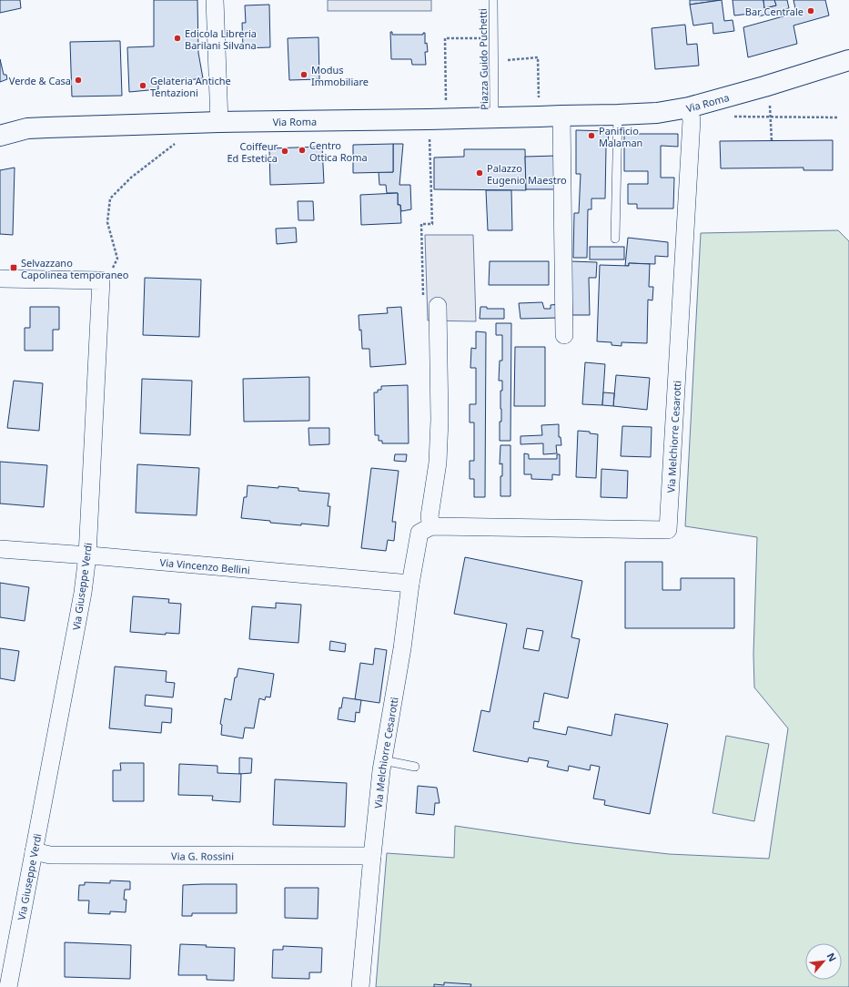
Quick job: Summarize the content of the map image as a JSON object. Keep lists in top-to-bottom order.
{
  "streets": {
    "street": [
      "Via Roma",
      "Via Melchiorre Cesarotti",
      "Via Vincenzo Bellini",
      "Via Giuseppe Verdi",
      "Via G. Rossini"
    ],
    "lane": ["Piazza Guido Puchetti"]
  },
  "crossings": [
    ["Piazza Guido Puchetti", "Via Roma"],
    ["Via Roma", "Via Melchiorre Cesarotti"],
    ["Via Melchiorre Cesarotti", "Via Vincenzo Bellini"],
    ["Via Melchiorre Cesarotti", "Via G. Rossini"],
    ["Via Vincenzo Bellini", "Via Giuseppe Verdi"],
    ["Via Giuseppe Verdi", "Via G. Rossini"]
  ],
  "places": {
    "other": [
      "Bar Centrale",
      "Edicola Libreria Barilani Silvana",
      "Modus Immobiliare",
      "Verde & Casa",
      "Gelateria Antiche Tentazioni",
      "Panificio Malaman",
      "Centro Ottica Roma",
      "Coiffeur Ed Estetica",
      "Palazzo Eugenio Maestro"
    ],
    "transit": ["Selvazzano Capolinea temporaneo"]
  },
  "north": "top right"
}
